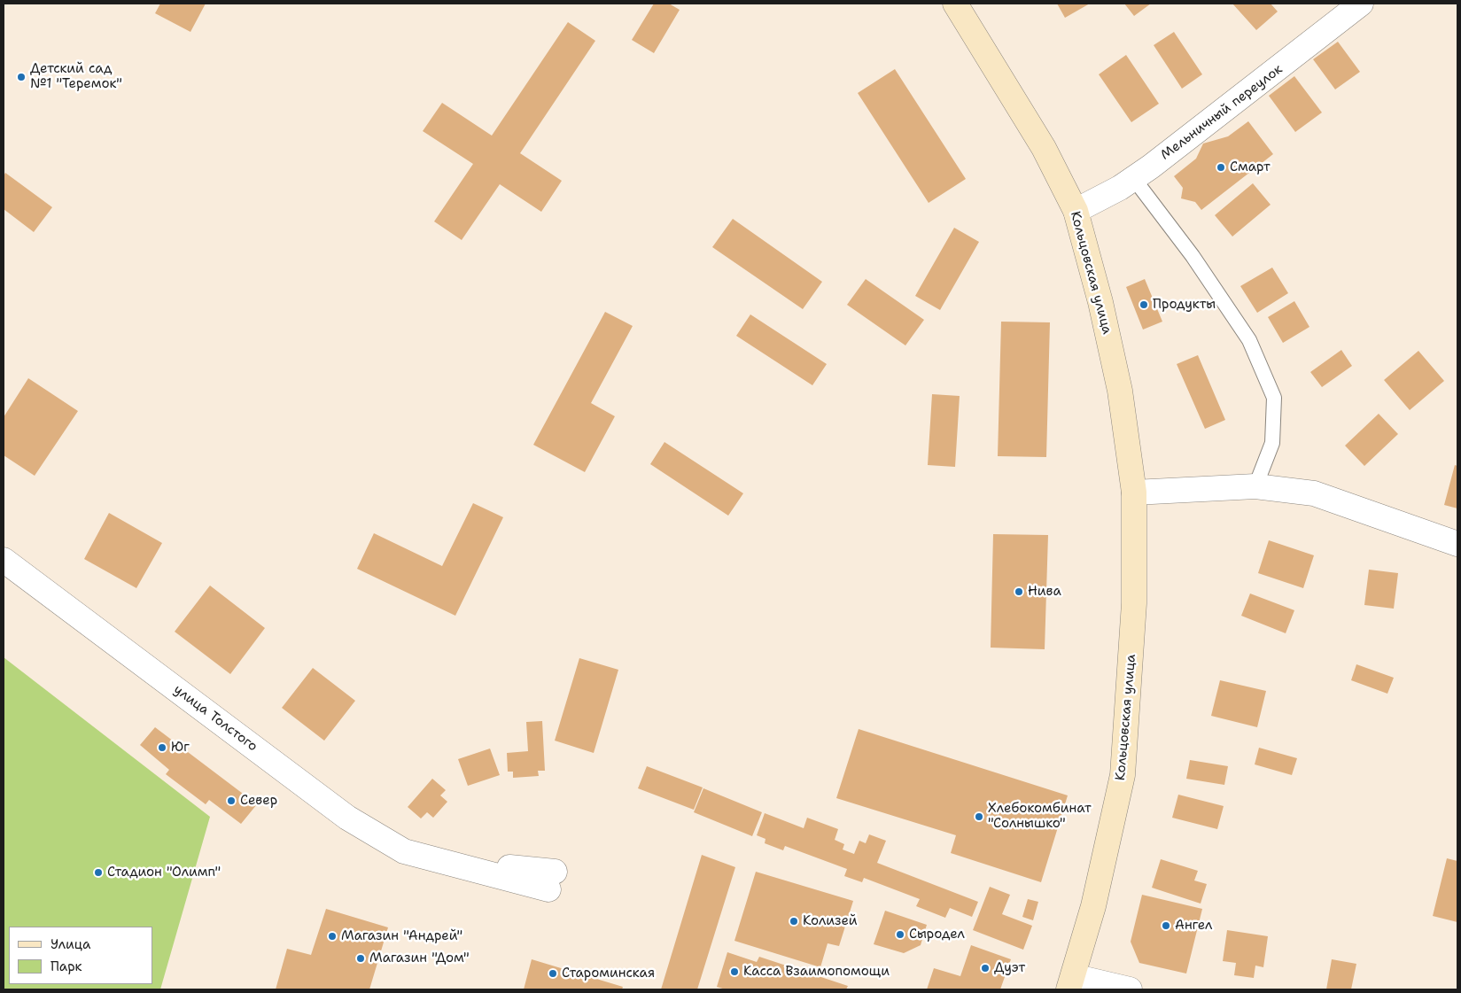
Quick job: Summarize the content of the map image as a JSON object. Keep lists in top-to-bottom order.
{
  "streets": {
    "main road": ["Кольцовская улица"],
    "street": ["Мельничный переулок", "улица Толстого"]
  },
  "crossings": [
    ["Мельничный переулок", "Кольцовская улица"]
  ],
  "places": [
    "Детский сад №1 \"Теремок\"",
    "Смарт",
    "Продукты",
    "Нива",
    "Юг",
    "Север",
    "Хлебокомбинат \"Солнышко\"",
    "Стадион \"Олимп\"",
    "Колизей",
    "Ангел",
    "Сыродел",
    "Магазин \"Андрей\"",
    "Магазин \"Дом\"",
    "Дуэт",
    "Касса Взаимопомощи",
    "Староминская"
  ],
  "legend": ["Улица", "Парк"]
}
